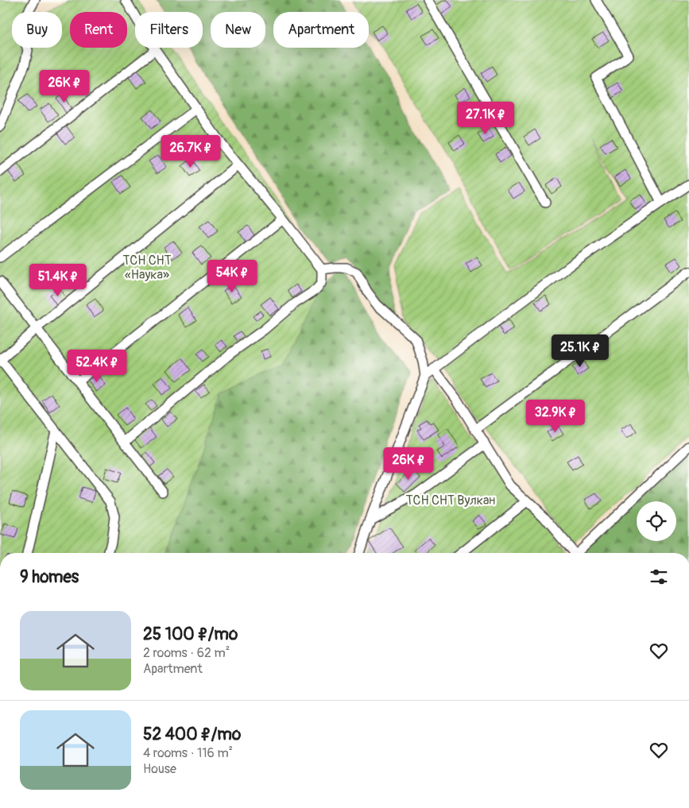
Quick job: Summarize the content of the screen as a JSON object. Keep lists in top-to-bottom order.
{
  "parks": ["ТСН СНТ «Наука»", "ТСН СНТ Вулкан"],
  "page": {
    "chip": [
      "Buy",
      "Rent",
      "Filters",
      "New",
      "Apartment"
    ],
    "price": [
      "26K ₽",
      "27.1K ₽",
      "26.7K ₽",
      "54K ₽",
      "51.4K ₽",
      "25.1K ₽",
      "52.4K ₽",
      "32.9K ₽",
      "26K ₽"
    ],
    "heading": "9 homes",
    "list": [
      {
        "name": "25 100 ₽/mo",
        "note": "2 rooms · 62 m² · Apartment"
      },
      {
        "name": "52 400 ₽/mo",
        "note": "4 rooms · 116 m² · House"
      }
    ]
  }
}
